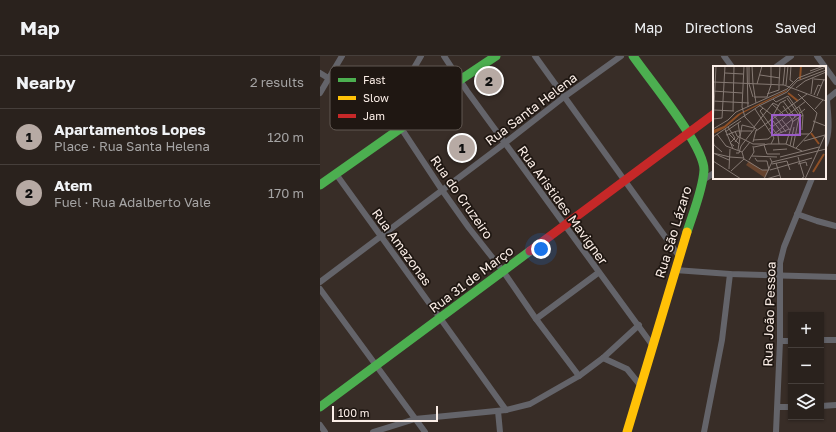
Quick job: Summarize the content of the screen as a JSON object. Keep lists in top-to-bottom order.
{
  "streets": {
    "street": [
      "Rua Santa Helena",
      "Rua do Cruzeiro",
      "Rua Aristides Mavigner",
      "Rua São Lázaro",
      "Rua Amazonas",
      "Rua 31 de Março",
      "Rua João Pessoa"
    ]
  },
  "crossings": [
    ["Rua Santa Helena", "Rua do Cruzeiro"],
    ["Rua Santa Helena", "Rua Aristides Mavigner"],
    ["Rua Santa Helena", "Rua Amazonas"],
    ["Rua do Cruzeiro", "Rua 31 de Março"],
    ["Rua Aristides Mavigner", "Rua São Lázaro"],
    ["Rua Aristides Mavigner", "Rua 31 de Março"],
    ["Rua São Lázaro", "Rua 31 de Março"],
    ["Rua Amazonas", "Rua 31 de Março"]
  ],
  "legend": ["Fast", "Slow", "Jam"],
  "scale_bar": "100 m",
  "page": {
    "header": "Map",
    "nav": ["Map", "Directions", "Saved"],
    "heading": ["Nearby", "2 results"],
    "pins": ["2", "1"],
    "list": [
      {
        "mark": "1",
        "name": "Apartamentos Lopes",
        "note": "Place · Rua Santa Helena",
        "value": "120 m"
      },
      {
        "mark": "2",
        "name": "Atem",
        "note": "Fuel · Rua Adalberto Vale",
        "value": "170 m"
      }
    ],
    "map_buttons": ["+", "−"],
    "scale": "100 m"
  }
}
